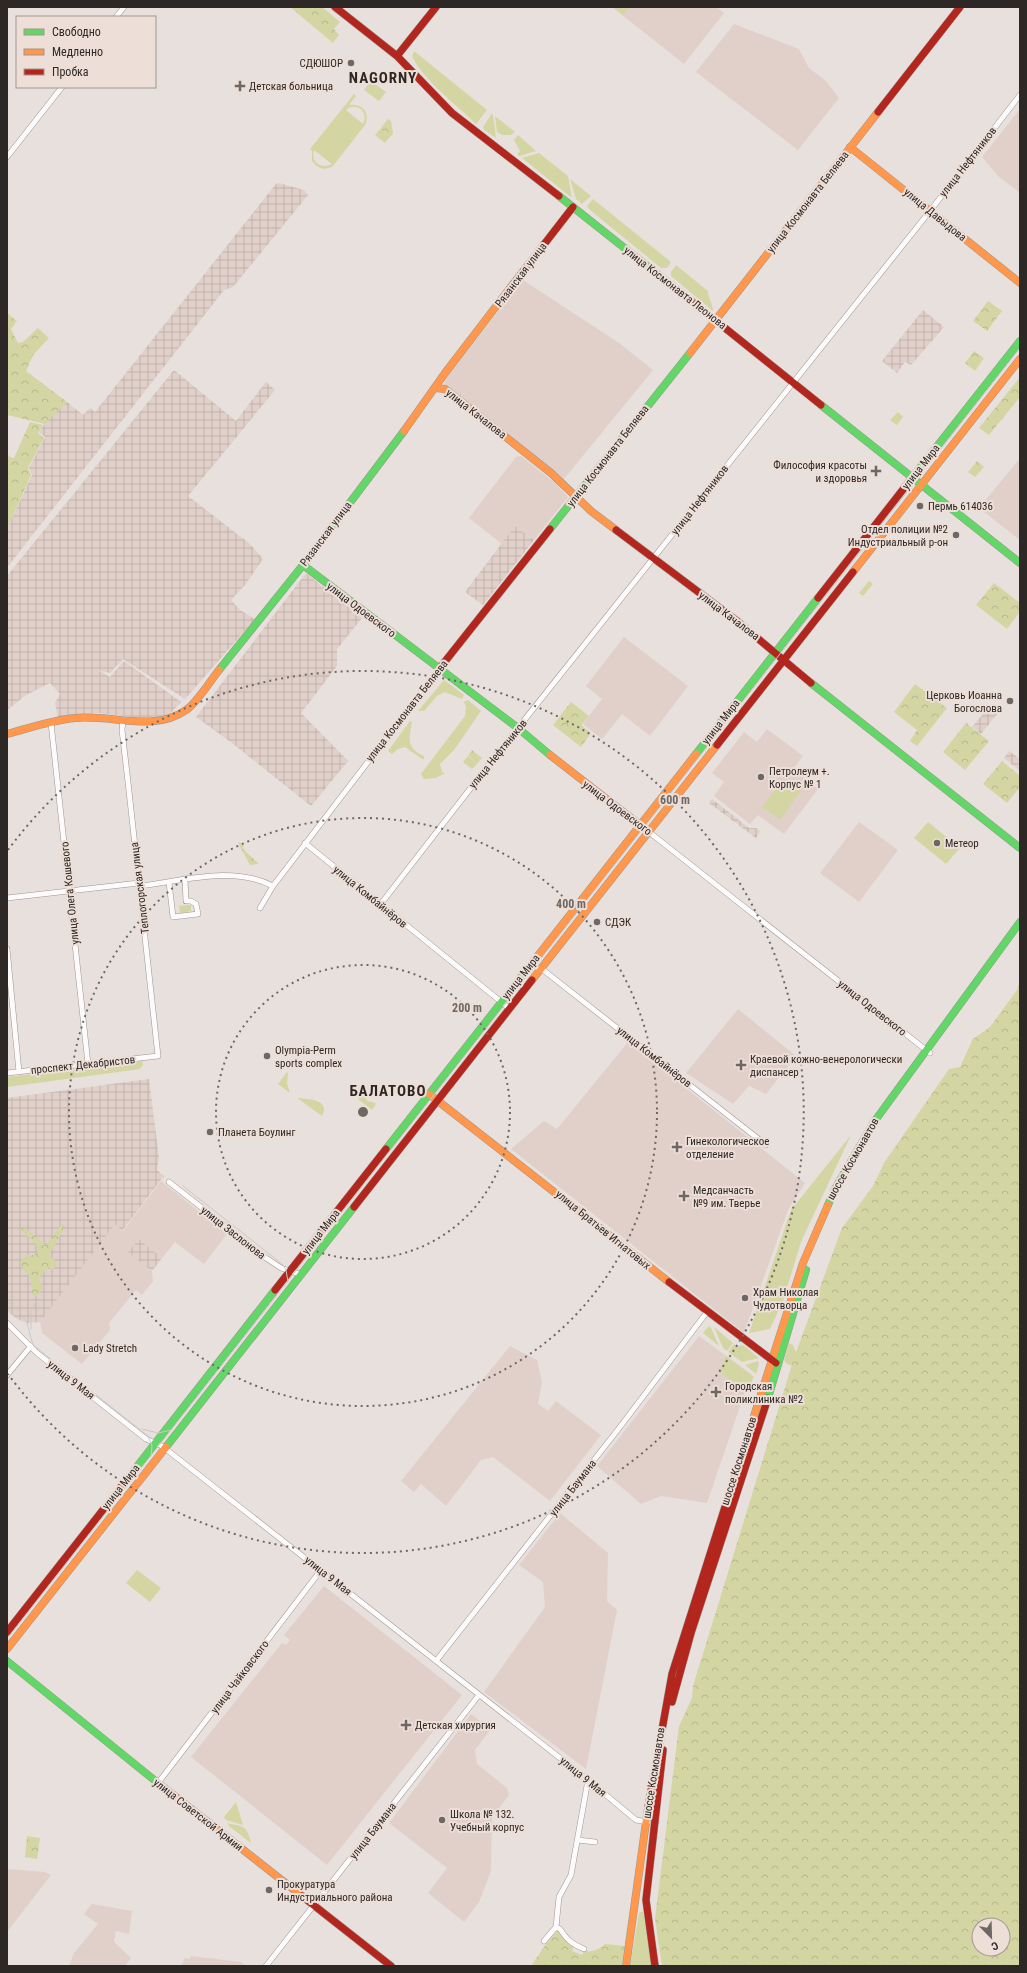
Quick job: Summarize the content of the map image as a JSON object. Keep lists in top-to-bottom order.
{
  "streets": {
    "main road": [
      "улица Космонавта Беляева",
      "улица Давыдова",
      "Рязанская улица",
      "улица Космонавта Леонова",
      "улица Качалова",
      "улица Мира",
      "улица Одоевского",
      "шоссе Космонавтов",
      "улица Братьев Игнатовых",
      "улица Советской Армии"
    ],
    "street": [
      "улица Нефтяников",
      "Теплогорская улица",
      "улица Олега Кошевого",
      "улица Комбайнёров",
      "проспект Декабристов",
      "улица Заслонова",
      "улица 9 Мая",
      "улица Баумана",
      "улица Чайковского"
    ]
  },
  "crossings": [
    ["улица Нефтяников", "улица Давыдова"],
    ["улица Нефтяников", "улица Космонавта Леонова"],
    ["улица Нефтяников", "улица Качалова"],
    ["улица Нефтяников", "улица Одоевского"],
    ["улица Нефтяников", "улица Комбайнёров"],
    ["улица Космонавта Беляева", "улица Давыдова"],
    ["улица Космонавта Беляева", "улица Космонавта Леонова"],
    ["улица Космонавта Беляева", "улица Качалова"],
    ["улица Космонавта Беляева", "улица Одоевского"],
    ["улица Космонавта Беляева", "улица Комбайнёров"],
    ["Рязанская улица", "улица Космонавта Леонова"],
    ["Рязанская улица", "улица Качалова"],
    ["Рязанская улица", "улица Одоевского"],
    ["Рязанская улица", "Теплогорская улица"],
    ["Рязанская улица", "улица Олега Кошевого"],
    ["улица Космонавта Леонова", "улица Мира"],
    ["улица Качалова", "улица Мира"],
    ["улица Мира", "улица Одоевского"],
    ["улица Мира", "улица Комбайнёров"],
    ["улица Мира", "улица Братьев Игнатовых"],
    ["улица Мира", "улица Заслонова"],
    ["улица Мира", "улица 9 Мая"],
    ["улица Одоевского", "шоссе Космонавтов"],
    ["Теплогорская улица", "проспект Декабристов"],
    ["улица Олега Кошевого", "проспект Декабристов"],
    ["шоссе Космонавтов", "улица Братьев Игнатовых"],
    ["шоссе Космонавтов", "улица 9 Мая"],
    ["улица Братьев Игнатовых", "улица Баумана"],
    ["улица 9 Мая", "улица Баумана"],
    ["улица 9 Мая", "улица Чайковского"],
    ["улица Баумана", "улица Советской Армии"],
    ["улица Чайковского", "улица Советской Армии"]
  ],
  "districts": ["NAGORNY", "БАЛАТОВО"],
  "places": {
    "other": [
      "СДЮШОР",
      "Пермь 614036",
      "Отдел полиции №2 Индустриальный р-он",
      "Церковь Иоанна Богослова",
      "Петролеум +. Корпус № 1",
      "Метеор",
      "СДЭК",
      "Olympia-Perm sports complex",
      "Планета Боулинг",
      "Храм Николая Чудотворца",
      "Lady Stretch",
      "Школа № 132. Учебный корпус",
      "Прокуратура Индустриального района"
    ],
    "health": [
      "Детская больница",
      "Философия красоты и здоровья",
      "Краевой кожно-венерологически диспансер",
      "Гинекологическое отделение",
      "Медсанчасть №9 им. Тверье",
      "Городская поликлиника №2",
      "Детская хирургия"
    ]
  },
  "legend": ["Свободно", "Медленно", "Пробка"],
  "north": "bottom right",
  "rings": ["600 m", "400 m", "200 m"]
}
